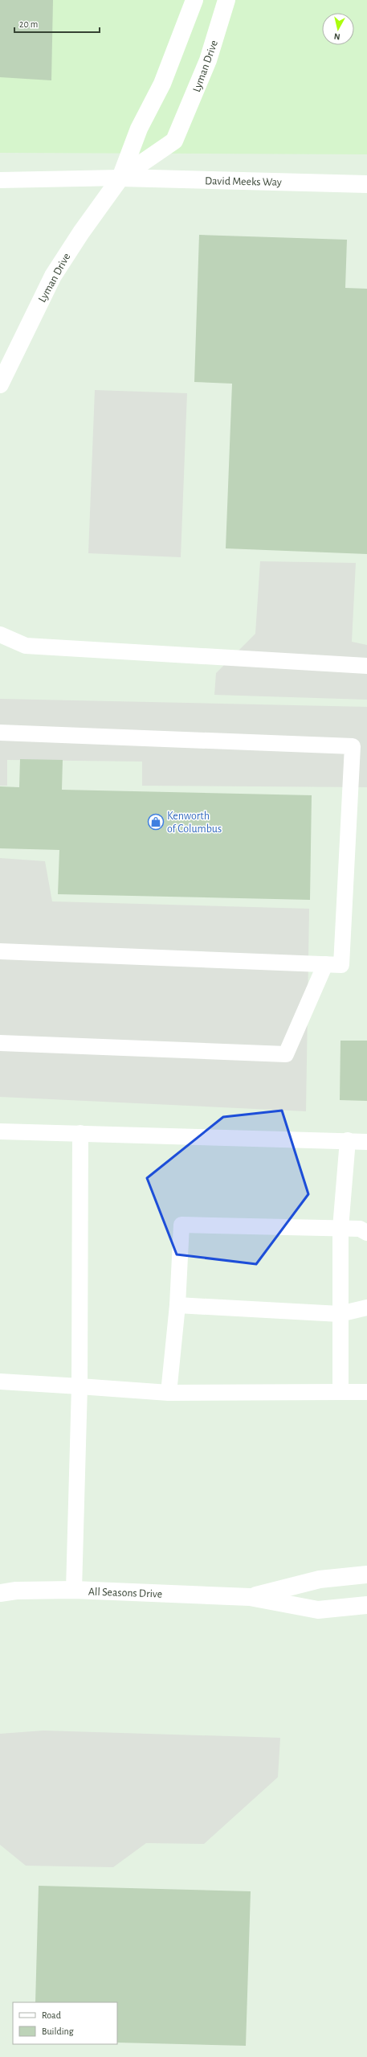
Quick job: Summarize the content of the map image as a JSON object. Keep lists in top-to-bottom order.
{
  "streets": {
    "street": ["Lyman Drive", "David Meeks Way", "All Seasons Drive"]
  },
  "crossings": [
    ["Lyman Drive", "David Meeks Way"]
  ],
  "places": {
    "shop": ["Kenworth of Columbus"]
  },
  "legend": ["Road", "Building"],
  "scale_bar": "20 m",
  "north": "bottom"
}
